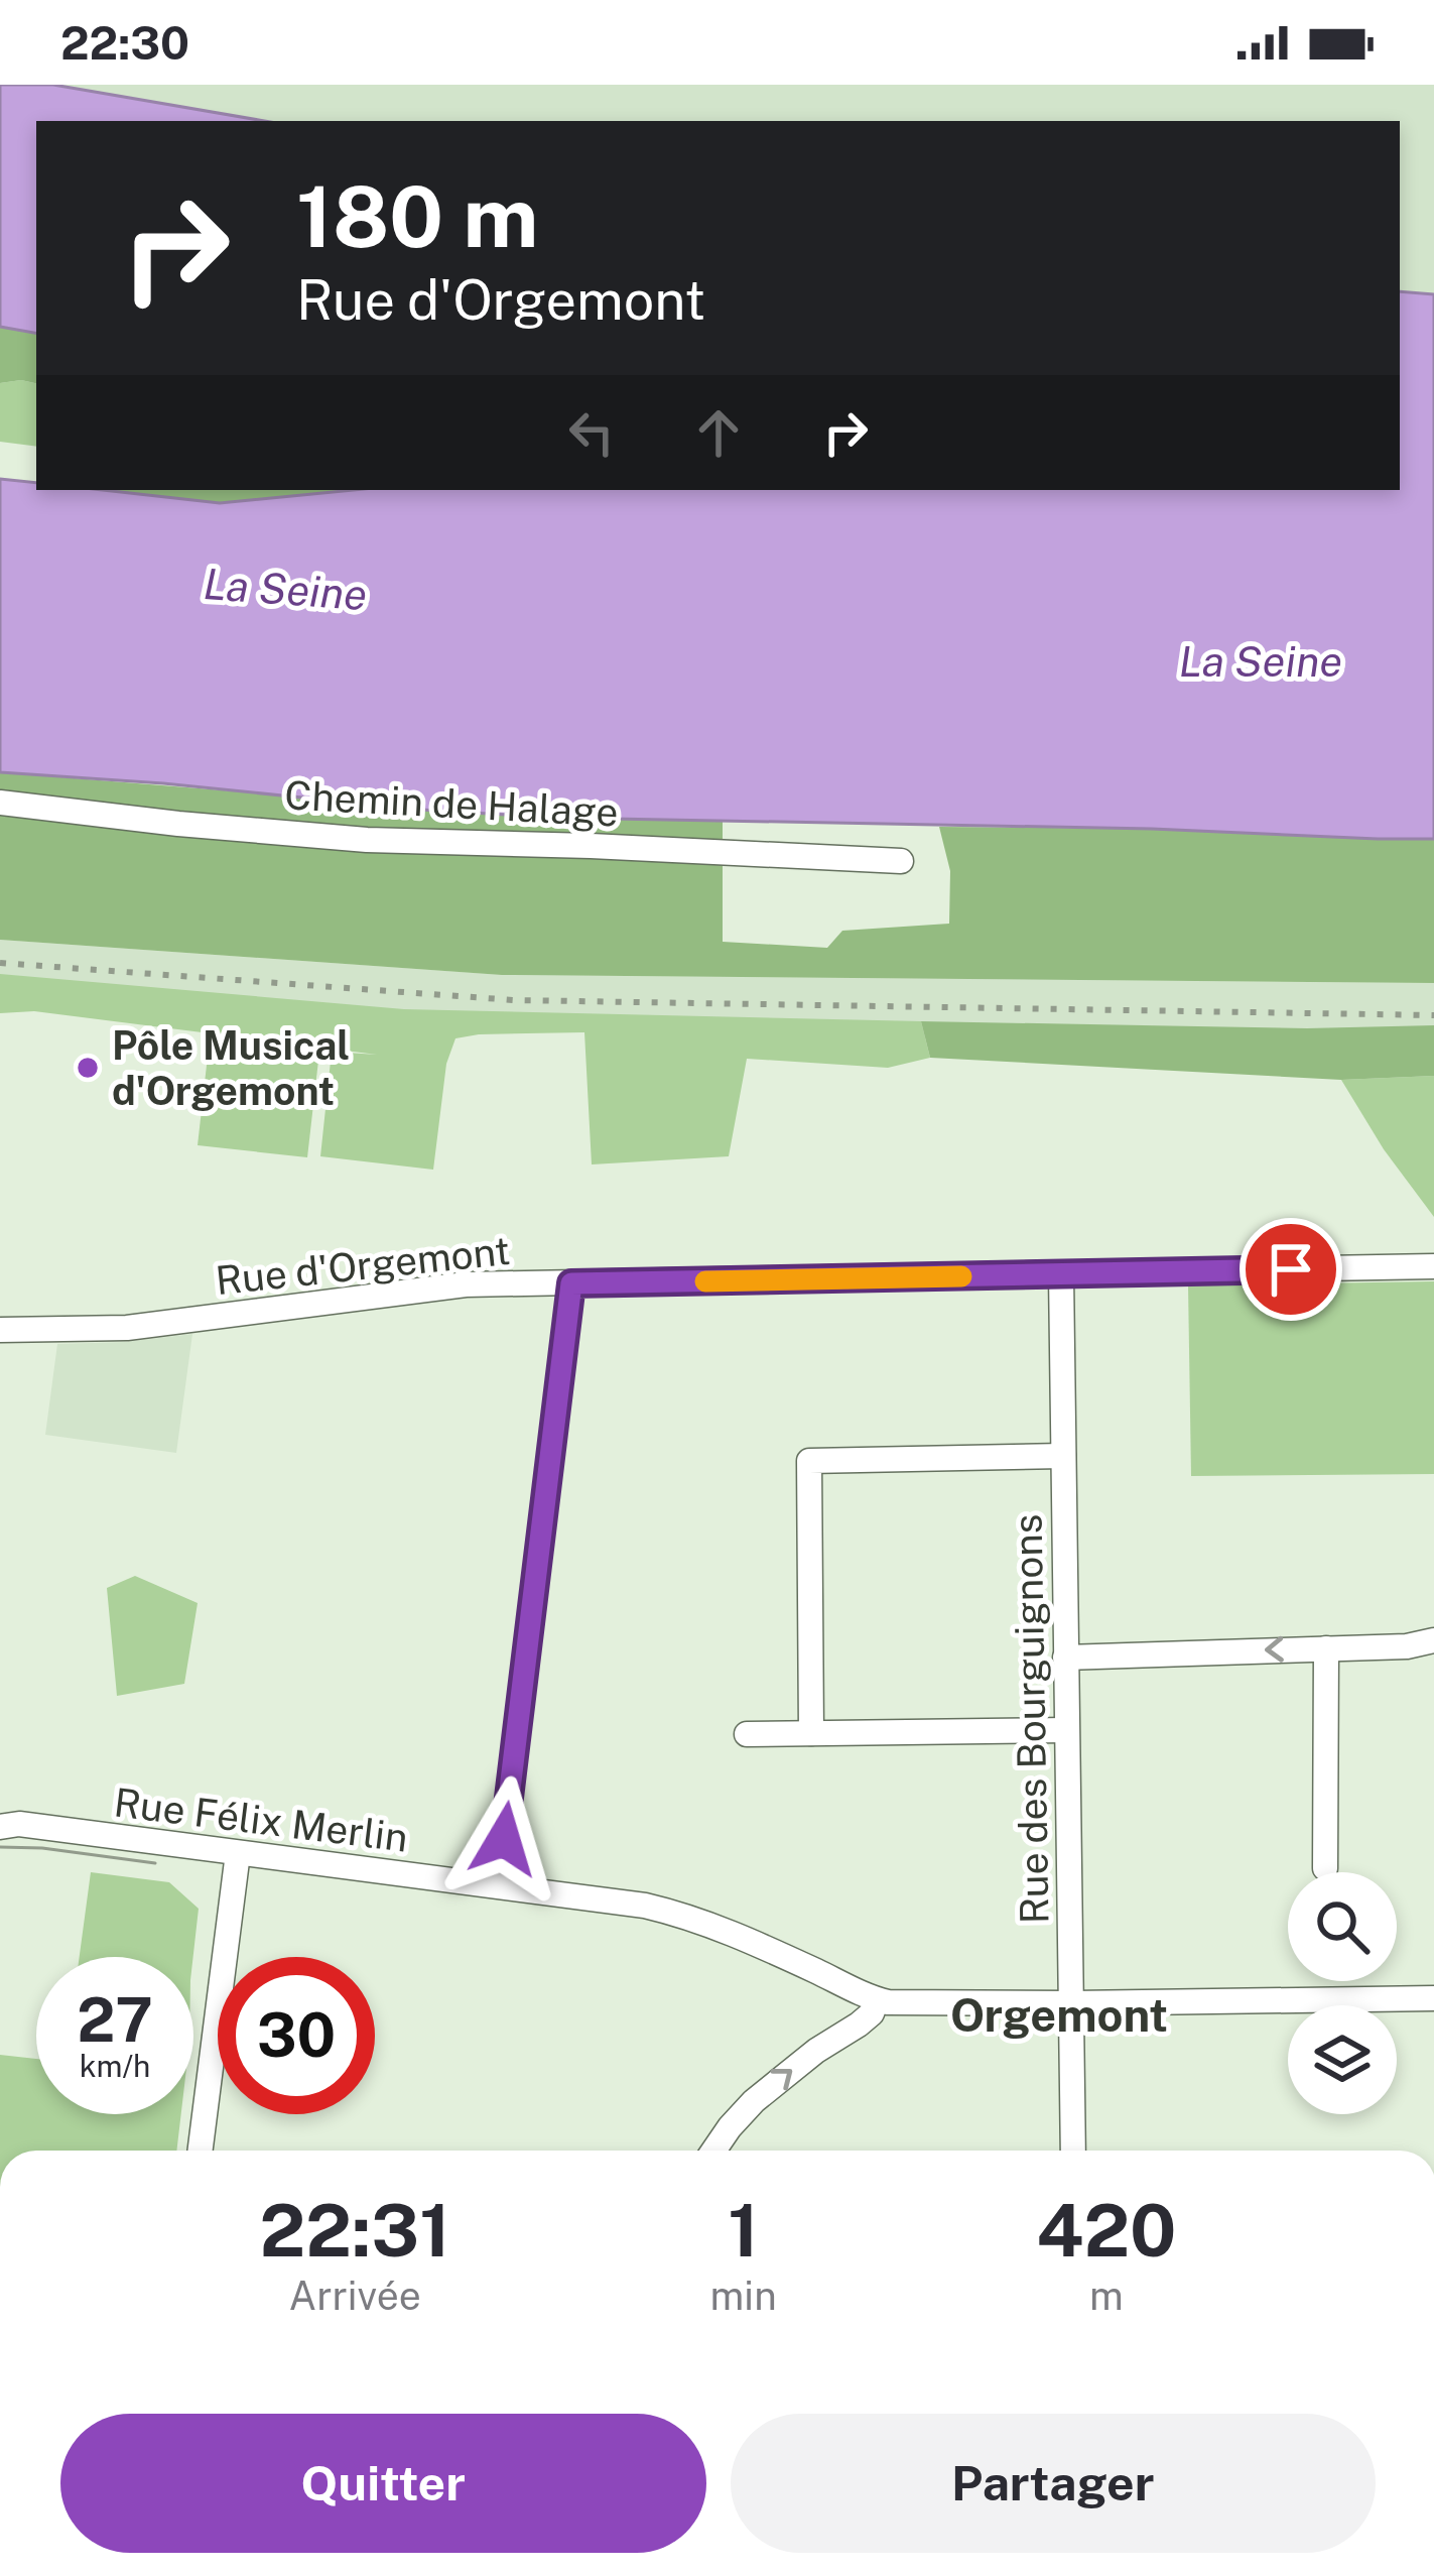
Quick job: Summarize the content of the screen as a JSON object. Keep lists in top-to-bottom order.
{
  "streets": {
    "street": [
      "Chemin de Halage",
      "Rue d'Orgemont",
      "Rue des Bourguignons",
      "Rue Félix Merlin"
    ]
  },
  "crossings": [
    ["Rue d'Orgemont", "Rue des Bourguignons"],
    ["Rue des Bourguignons", "Rue Félix Merlin"]
  ],
  "districts": ["Orgemont"],
  "water": ["La Seine"],
  "places": ["Pôle Musical d'Orgemont"],
  "page": {
    "status": "22:30",
    "turn": ["180 m", "Rue d'Orgemont"],
    "speed": "27 km/h",
    "limit": "30",
    "eta": [
      "22:31",
      "Arrivée",
      "1",
      "min",
      "420",
      "m"
    ],
    "buttons": ["Quitter", "Partager"]
  }
}
